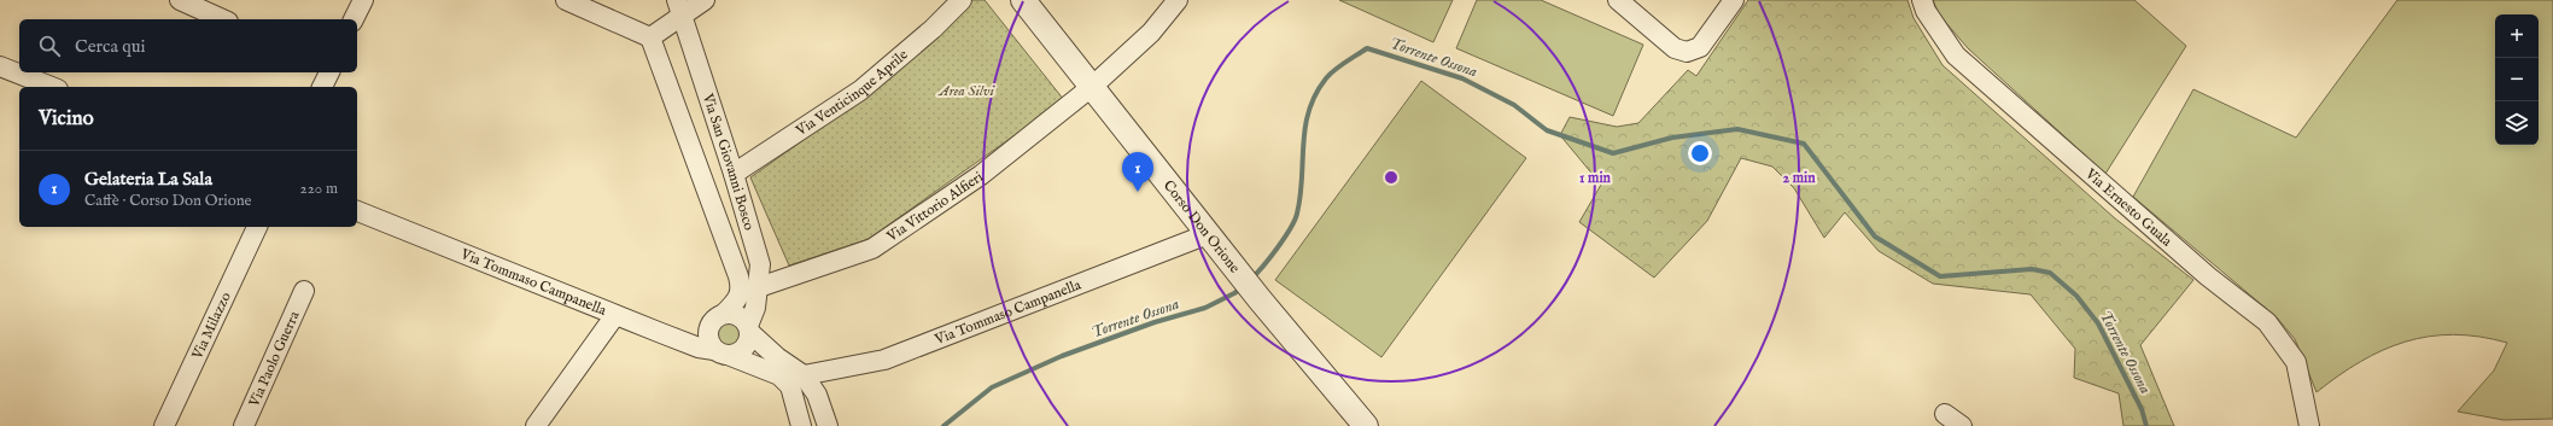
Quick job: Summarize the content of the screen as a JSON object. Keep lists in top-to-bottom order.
{
  "streets": {
    "street": [
      "Via Venticinque Aprile",
      "Via San Giovanni Bosco",
      "Via Vittorio Alfieri",
      "Via Ernesto Guala",
      "Corso Don Orione",
      "Via Tommaso Campanella",
      "Via Milazzo",
      "Via Paolo Guerra"
    ]
  },
  "crossings": [
    ["Via Venticinque Aprile", "Via San Giovanni Bosco"],
    ["Via San Giovanni Bosco", "Via Vittorio Alfieri"],
    ["Via San Giovanni Bosco", "Via Tommaso Campanella"],
    ["Via Vittorio Alfieri", "Corso Don Orione"],
    ["Corso Don Orione", "Via Tommaso Campanella"]
  ],
  "water": ["Torrente Ossona"],
  "parks": ["Area Silvi"],
  "page": {
    "map_buttons": ["+", "−"],
    "search": "Cerca qui",
    "heading": "Vicino",
    "list": [
      {
        "mark": "1",
        "name": "Gelateria La Sala",
        "note": "Caffè · Corso Don Orione",
        "value": "220 m"
      }
    ],
    "pins": "1"
  },
  "rings": ["1 min", "2 min"]
}
